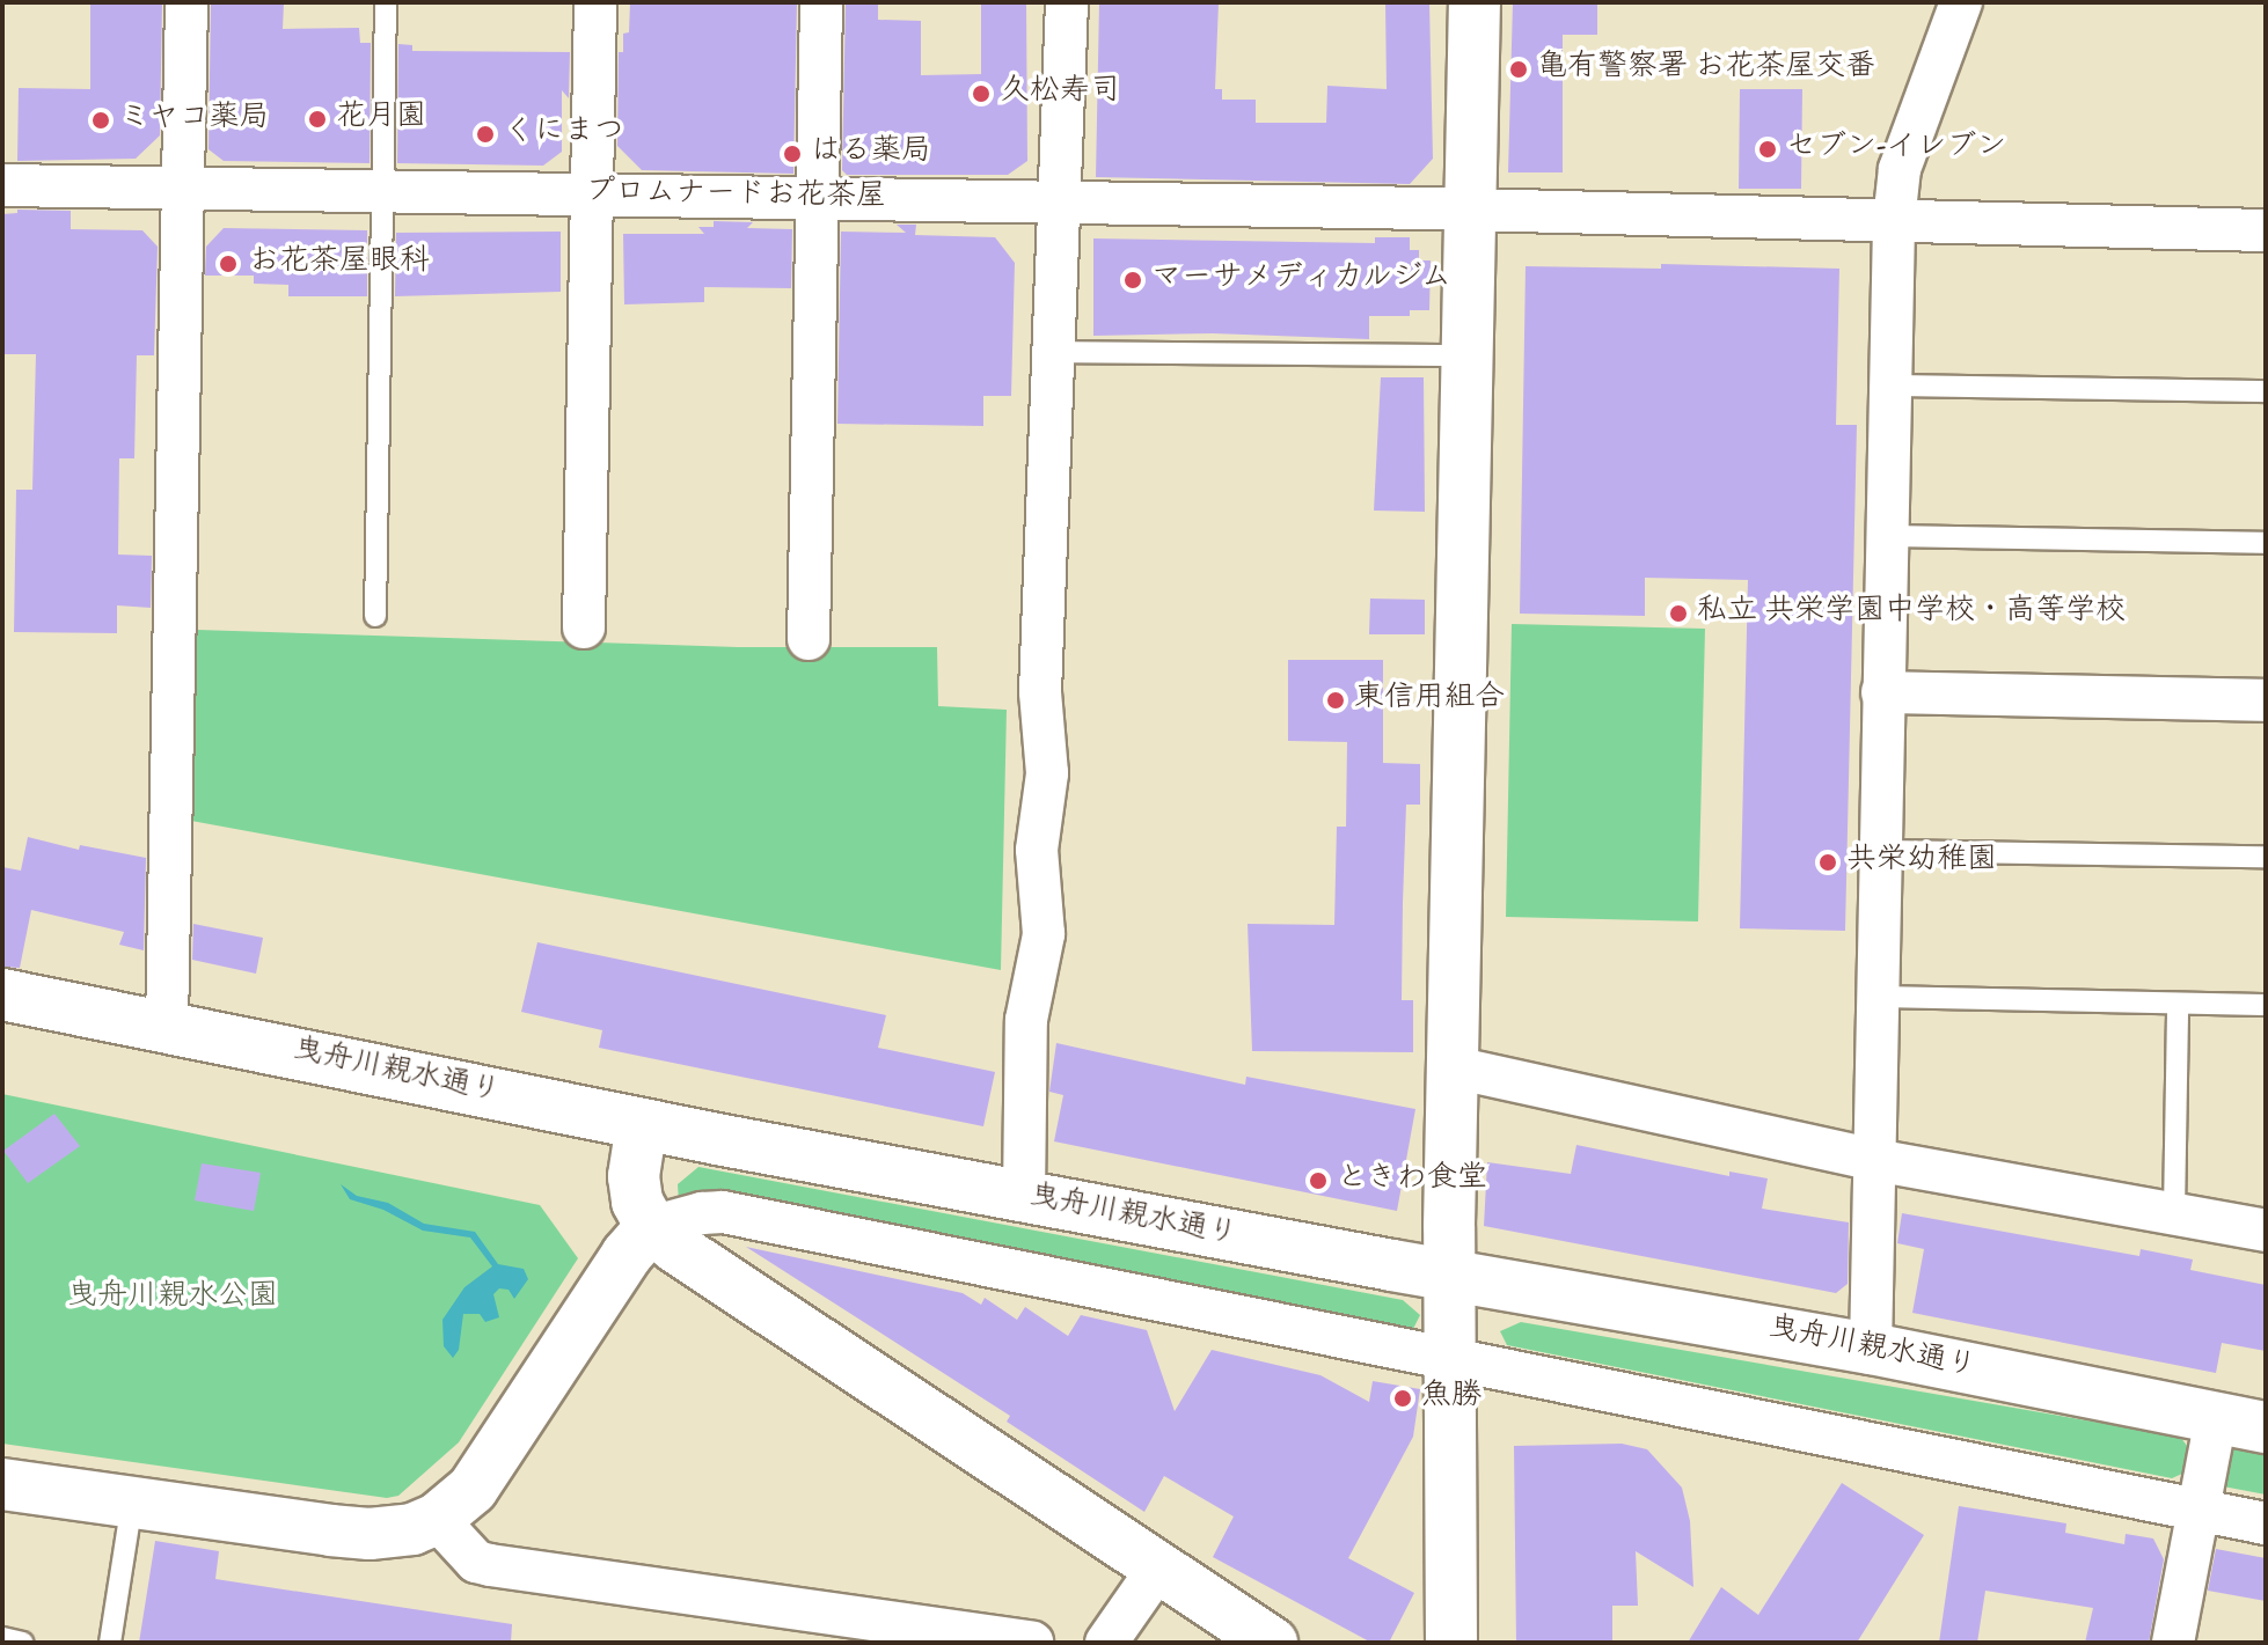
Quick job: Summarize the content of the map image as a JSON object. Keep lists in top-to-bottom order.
{
  "streets": {
    "street": ["プロムナードお花茶屋", "曳舟川親水通り"]
  },
  "parks": ["曳舟川親水公園"],
  "places": [
    "亀有警察署 お花茶屋交番",
    "久松寿司",
    "花月園",
    "ミヤコ薬局",
    "くにまつ",
    "セブン-イレブン",
    "はる薬局",
    "お花茶屋眼科",
    "マーサメディカルジム",
    "私立 共栄学園中学校・高等学校",
    "東信用組合",
    "共栄幼稚園",
    "ときわ食堂",
    "魚勝"
  ]
}
